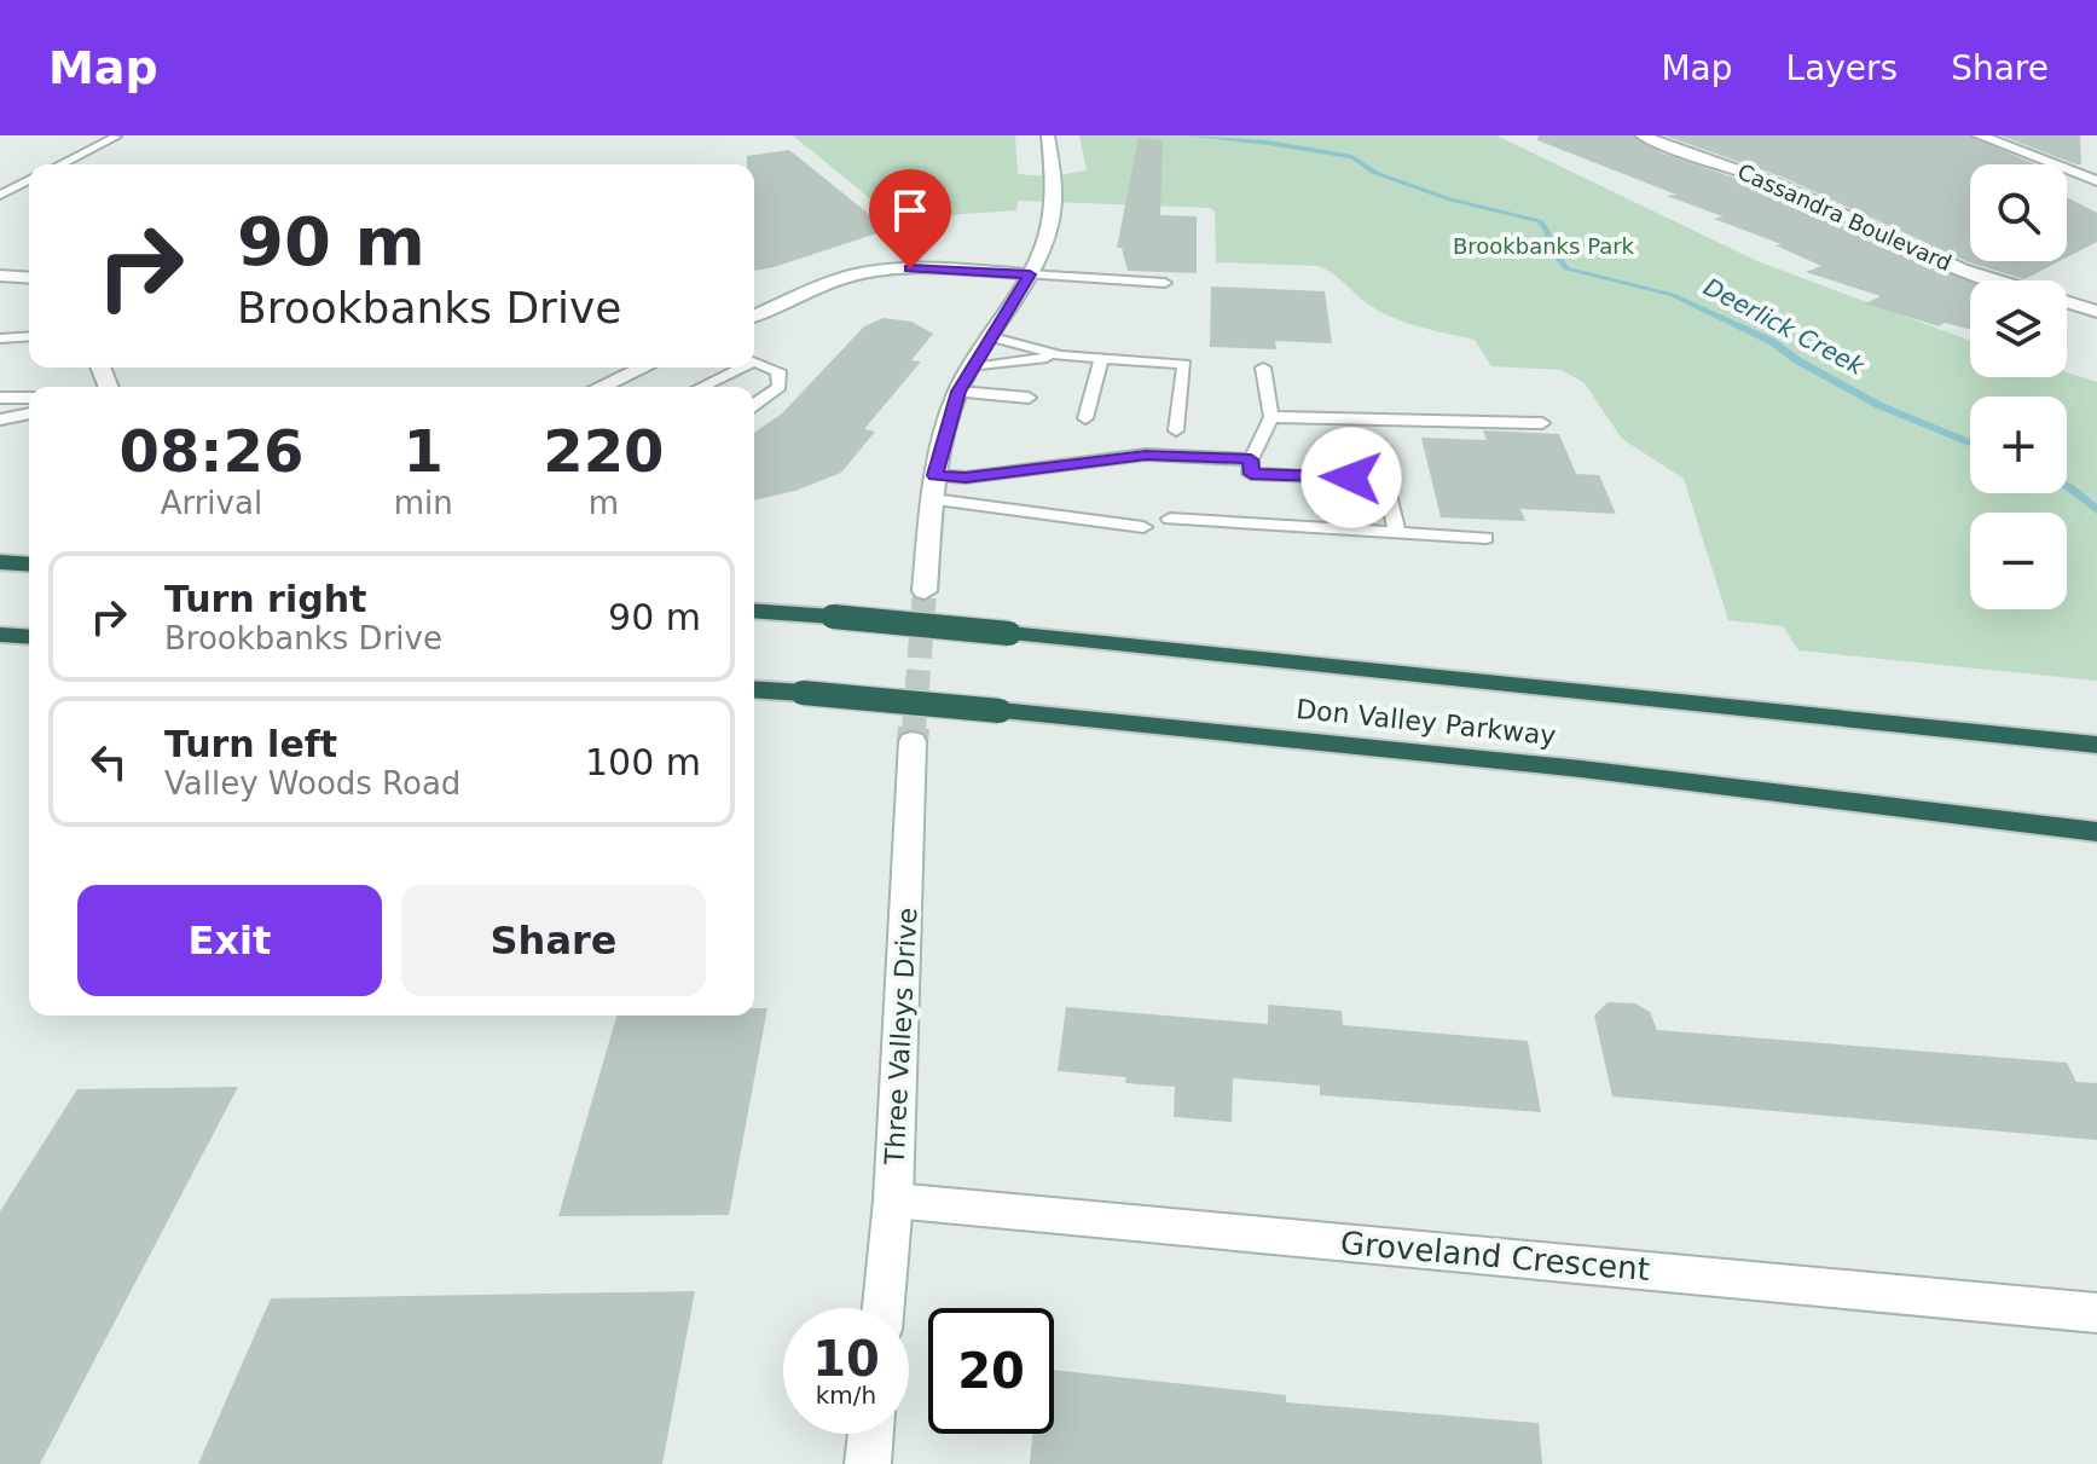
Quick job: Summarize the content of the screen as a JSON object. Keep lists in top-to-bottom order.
{
  "streets": {
    "highway": ["Don Valley Parkway"],
    "street": ["Cassandra Boulevard", "Three Valleys Drive", "Groveland Crescent"]
  },
  "crossings": [
    ["Three Valleys Drive", "Groveland Crescent"]
  ],
  "water": ["Deerlick Creek"],
  "parks": ["Brookbanks Park"],
  "page": {
    "header": "Map",
    "nav": ["Map", "Layers", "Share"],
    "map_buttons": ["+", "−"],
    "turn": ["90 m", "Brookbanks Drive"],
    "eta": [
      "08:26",
      "Arrival",
      "1",
      "min",
      "220",
      "m"
    ],
    "list": [
      {
        "name": "Turn right",
        "note": "Brookbanks Drive",
        "value": "90 m"
      },
      {
        "name": "Turn left",
        "note": "Valley Woods Road",
        "value": "100 m"
      }
    ],
    "buttons": ["Exit", "Share"],
    "speed": "10 km/h",
    "limit": "20"
  }
}
